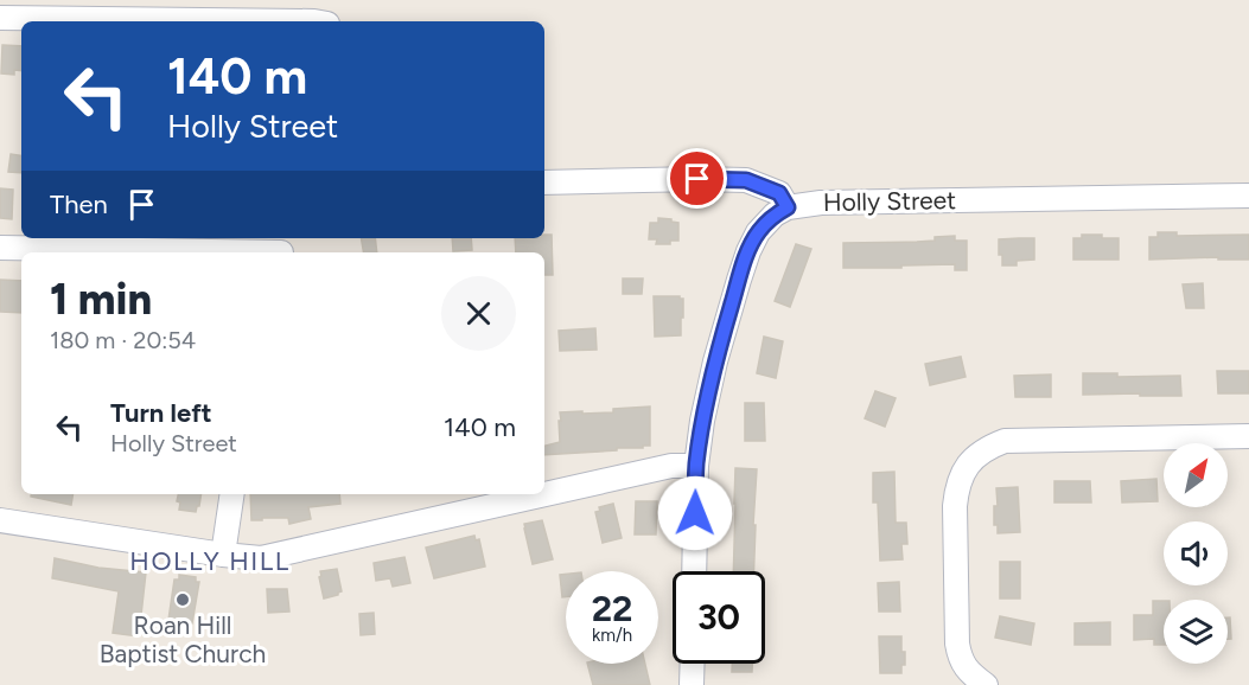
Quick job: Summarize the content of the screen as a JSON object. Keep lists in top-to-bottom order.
{
  "streets": {
    "street": ["Holly Street"]
  },
  "districts": ["HOLLY HILL"],
  "places": ["Roan Hill Baptist Church"],
  "north": "top right",
  "page": {
    "turn": ["140 m", "Holly Street"],
    "then": "Then",
    "heading": ["1 min", "180 m · 20:54"],
    "list": [
      {
        "name": "Turn left",
        "note": "Holly Street",
        "value": "140 m"
      }
    ],
    "speed": "22 km/h",
    "limit": "30"
  }
}
